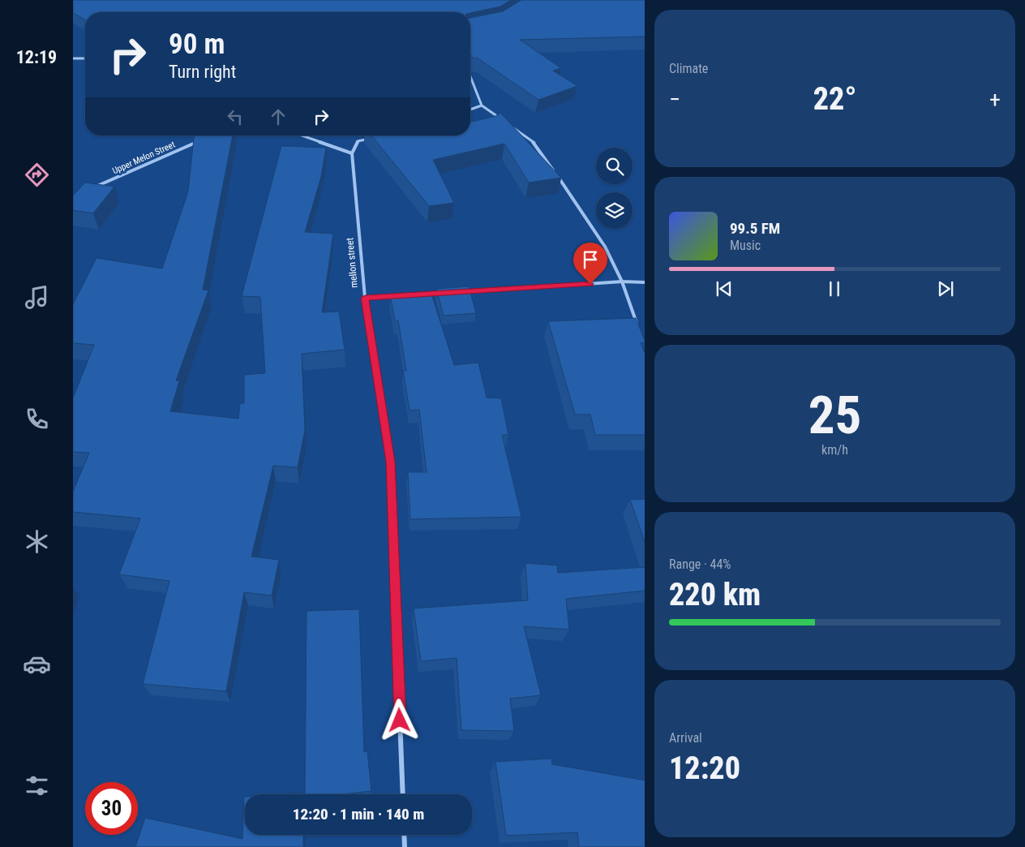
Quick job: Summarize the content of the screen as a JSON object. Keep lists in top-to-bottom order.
{
  "streets": {
    "street": ["Upper Melon Street", "mellon street"]
  },
  "page": {
    "tabs": "12:19",
    "tile": [
      "Climate",
      ["25", "km/h"],
      ["Range · 44%", "220 km"],
      ["Arrival", "12:20"]
    ],
    "turn": ["90 m", "Turn right"],
    "heat": ["−", "22°", "+"],
    "song": ["99.5 FM", "Music"],
    "limit": "30",
    "trip": "12:20 · 1 min · 140 m"
  }
}
